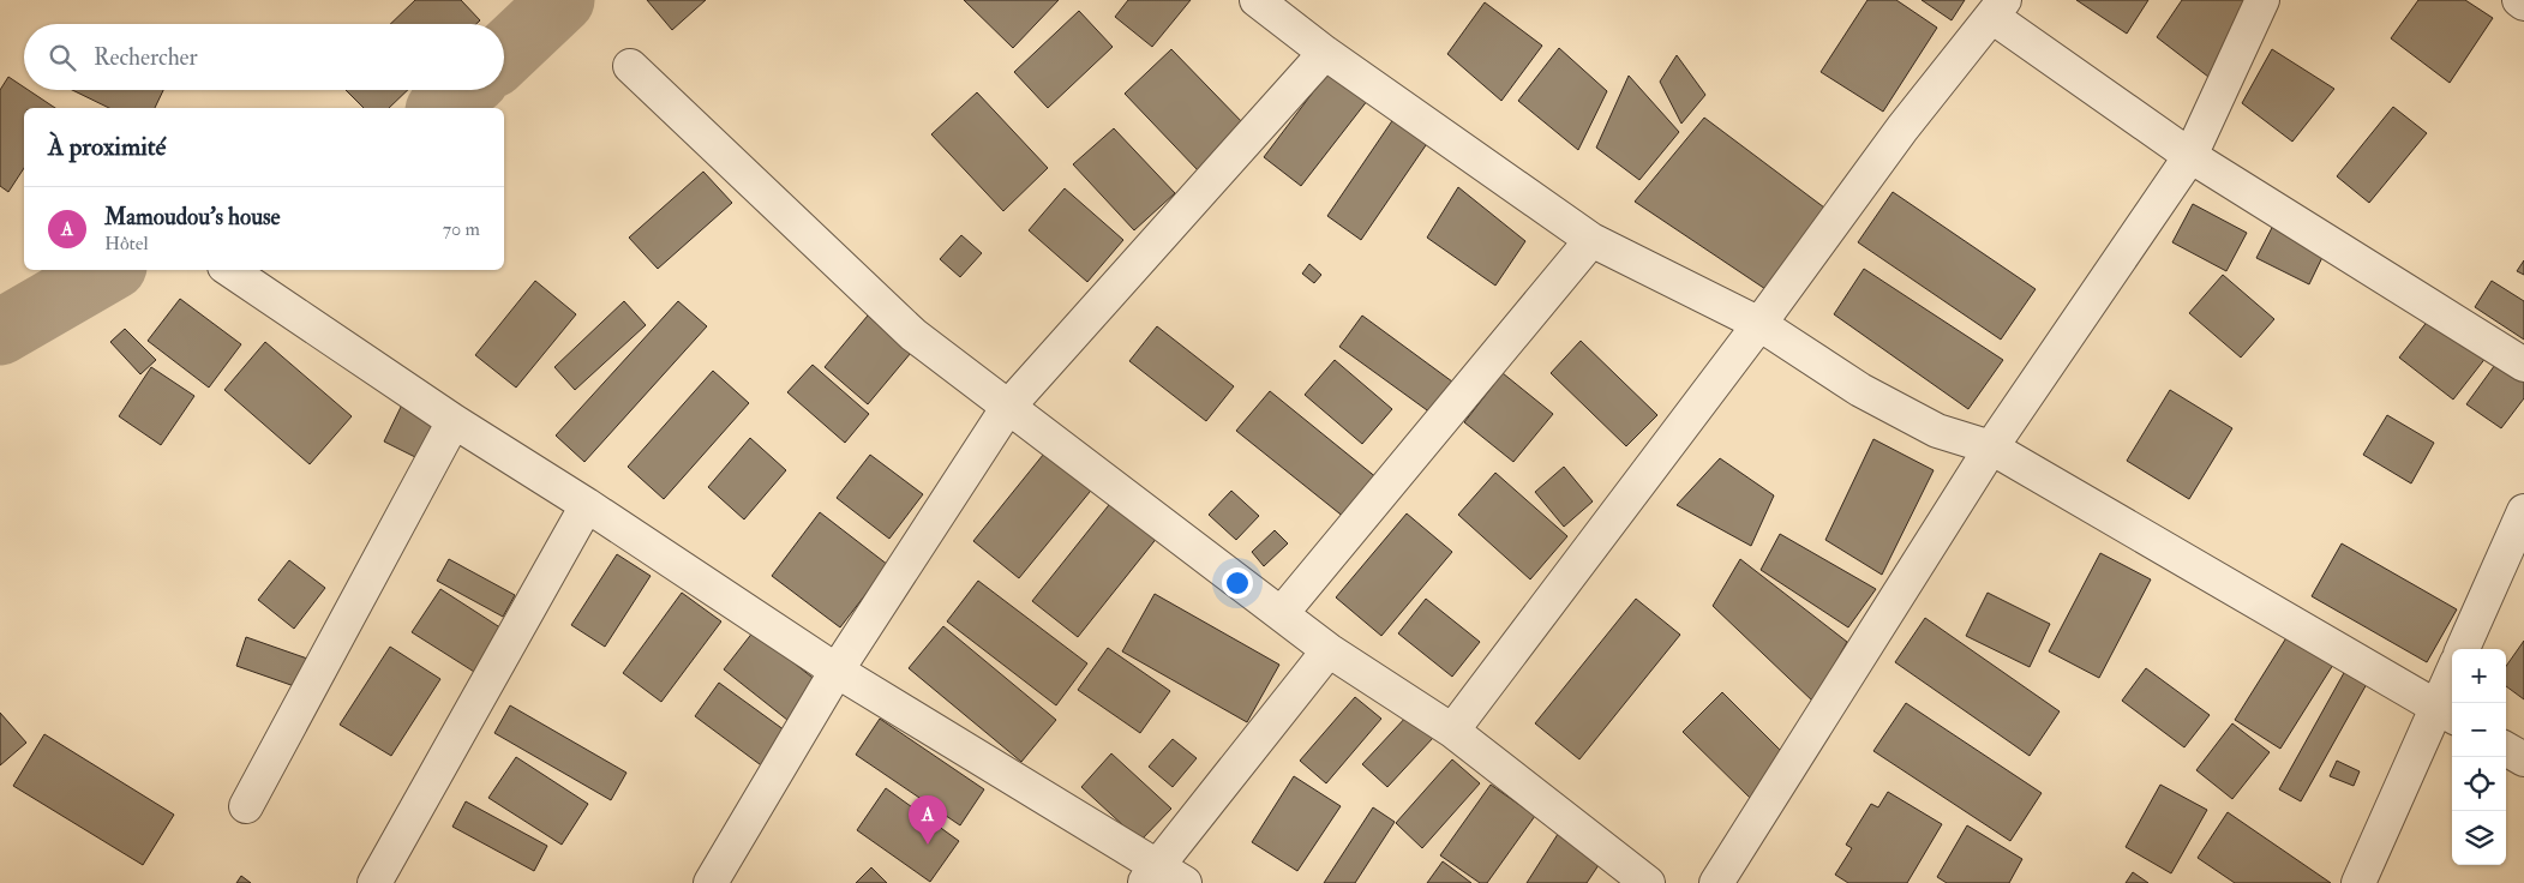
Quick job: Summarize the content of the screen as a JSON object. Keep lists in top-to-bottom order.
{
  "page": {
    "search": "Rechercher",
    "heading": "À proximité",
    "list": [
      {
        "mark": "A",
        "name": "Mamoudou's house",
        "note": "Hôtel",
        "value": "70 m"
      }
    ],
    "map_buttons": ["+", "−"],
    "pins": "A"
  }
}
